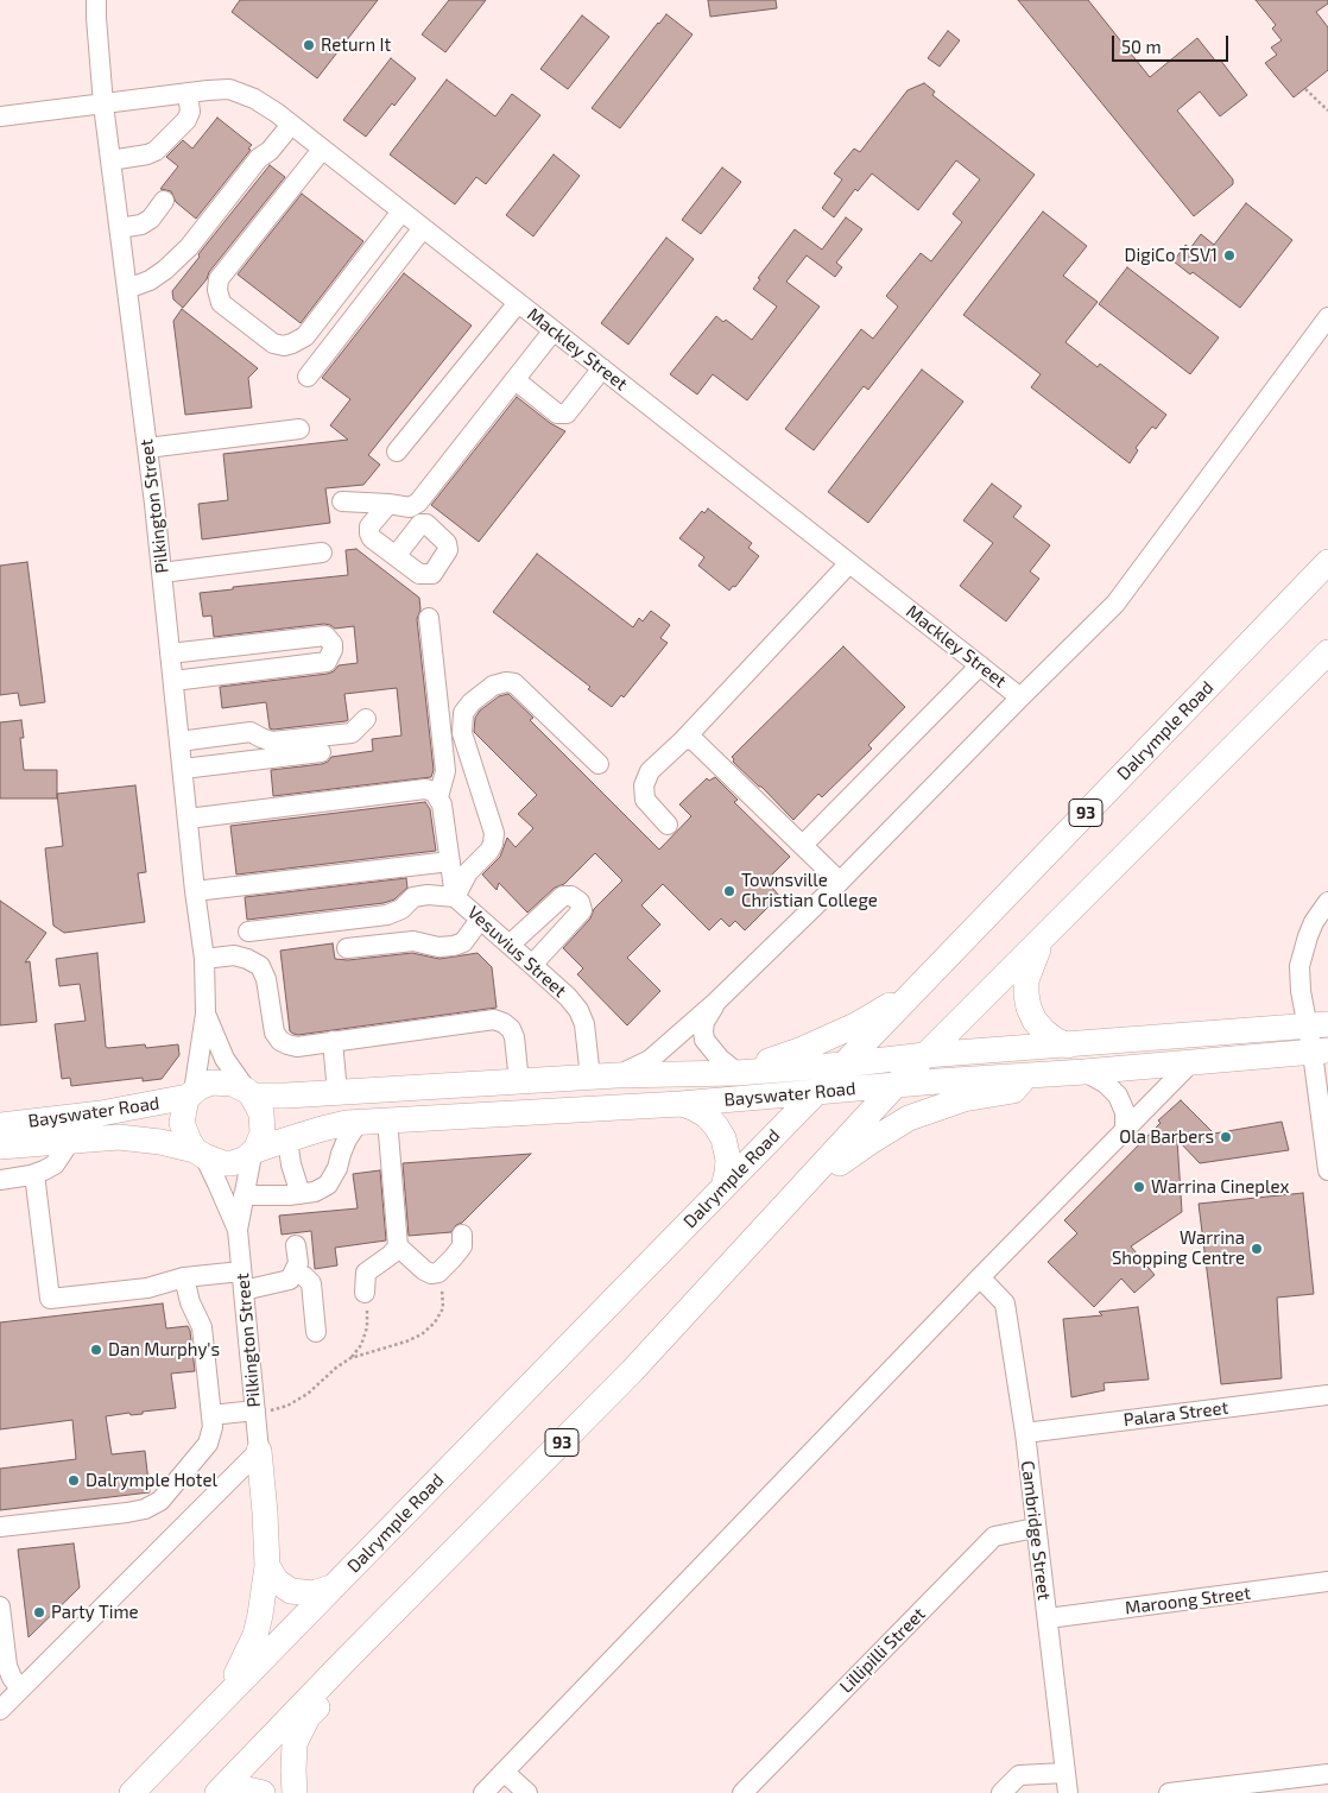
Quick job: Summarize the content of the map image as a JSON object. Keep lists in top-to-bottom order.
{
  "streets": {
    "main road": ["Dalrymple Road", "93", "Bayswater Road"],
    "street": [
      "Mackley Street",
      "Pilkington Street",
      "Vesuvius Street",
      "Palara Street",
      "Cambridge Street",
      "Maroong Street",
      "Lillipilli Street"
    ]
  },
  "crossings": [
    ["Mackley Street", "Pilkington Street"],
    ["Pilkington Street", "Bayswater Road"],
    ["Dalrymple Road", "Bayswater Road"],
    ["93", "Bayswater Road"],
    ["Vesuvius Street", "Bayswater Road"],
    ["Palara Street", "Cambridge Street"],
    ["Cambridge Street", "Maroong Street"],
    ["Cambridge Street", "Lillipilli Street"]
  ],
  "places": [
    "Return It",
    "DigiCo TSV1",
    "Townsville Christian College",
    "Ola Barbers",
    "Warrina Cineplex",
    "Warrina Shopping Centre",
    "Dan Murphy's",
    "Dalrymple Hotel",
    "Party Time"
  ],
  "scale_bar": "50 m"
}
